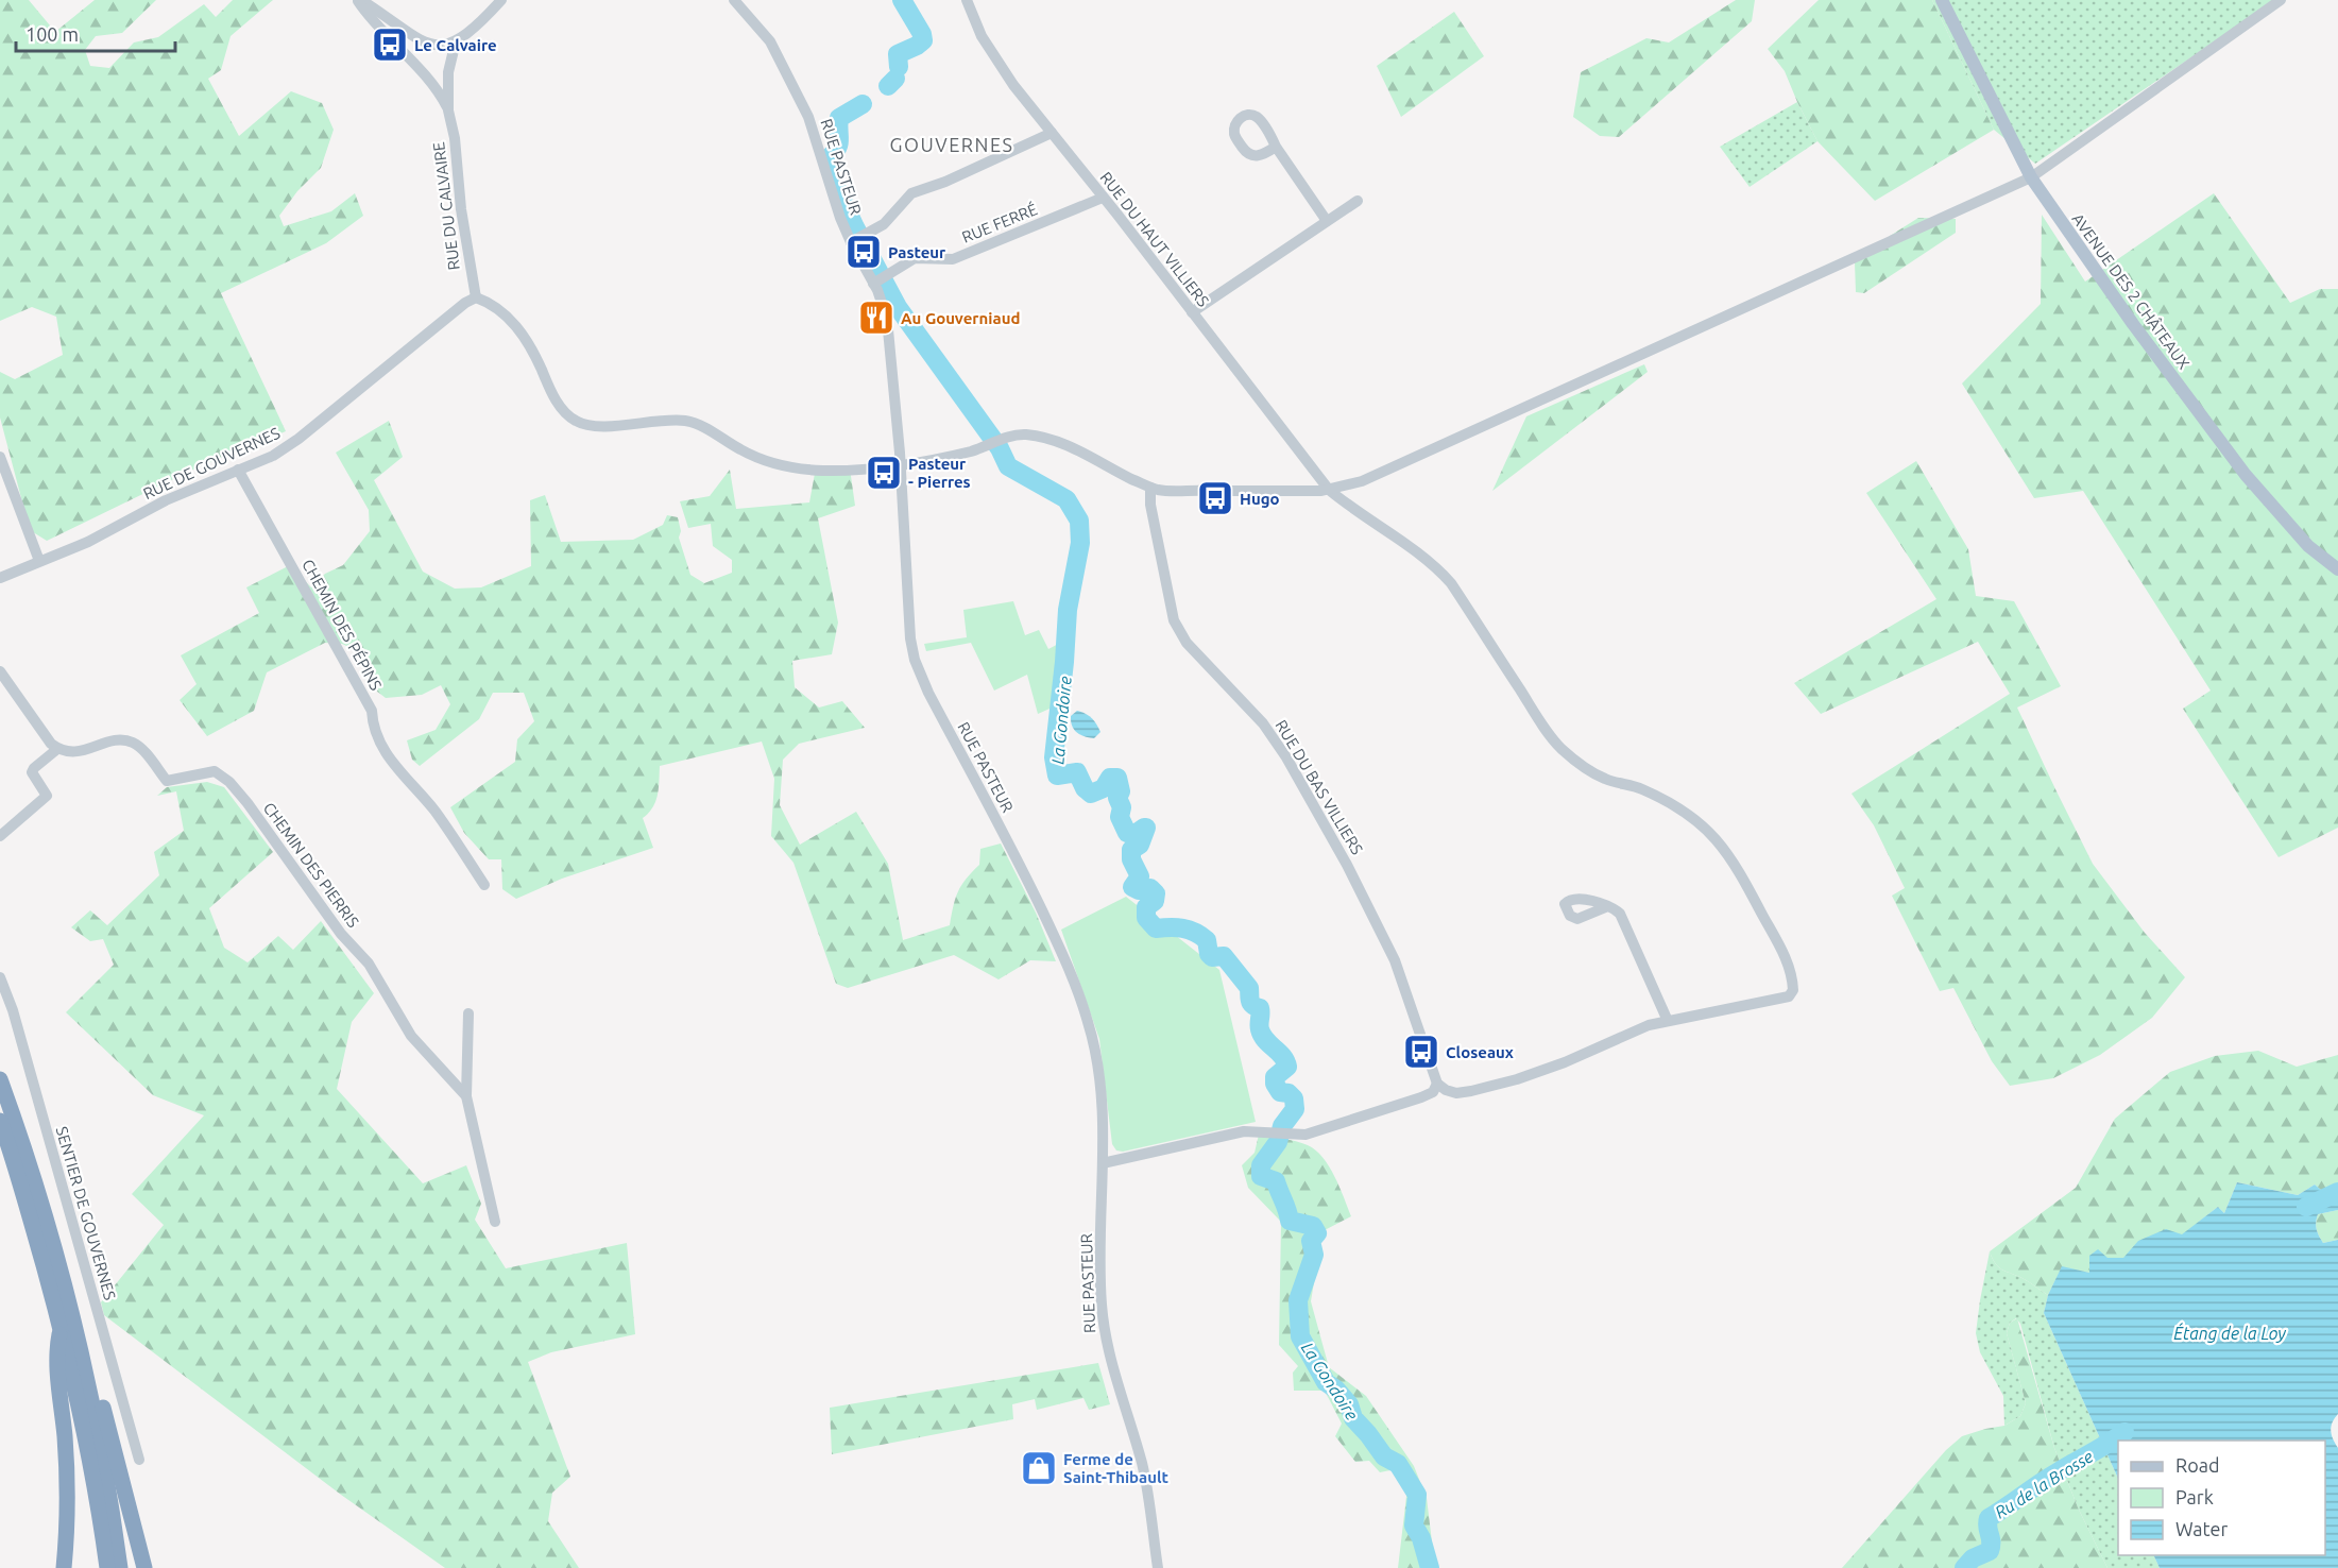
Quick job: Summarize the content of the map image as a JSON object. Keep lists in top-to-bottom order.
{
  "streets": {
    "main road": ["AVENUE DES 2 CHÂTEAUX"],
    "street": [
      "RUE PASTEUR",
      "RUE DU CALVAIRE",
      "RUE FERRÉ",
      "RUE DU HAUT VILLIERS",
      "RUE DE GOUVERNES",
      "CHEMIN DES PÉPINS",
      "RUE DU BAS VILLIERS",
      "CHEMIN DES PIERRIS",
      "SENTIER DE GOUVERNES"
    ]
  },
  "crossings": [
    ["RUE PASTEUR", "RUE FERRÉ"],
    ["RUE DU CALVAIRE", "RUE DE GOUVERNES"],
    ["RUE FERRÉ", "RUE DU HAUT VILLIERS"],
    ["RUE DE GOUVERNES", "CHEMIN DES PÉPINS"]
  ],
  "districts": ["GOUVERNES"],
  "water": ["La Gondoire", "Étang de la Loy", "Ru de la Brosse"],
  "places": {
    "bus stop": [
      "Le Calvaire",
      "Pasteur",
      "Pasteur - Pierres",
      "Hugo",
      "Closeaux"
    ],
    "restaurant": ["Au Gouverniaud"],
    "shop": ["Ferme de Saint-Thibault"]
  },
  "legend": ["Road", "Park", "Water"],
  "scale_bar": "100 m"
}
